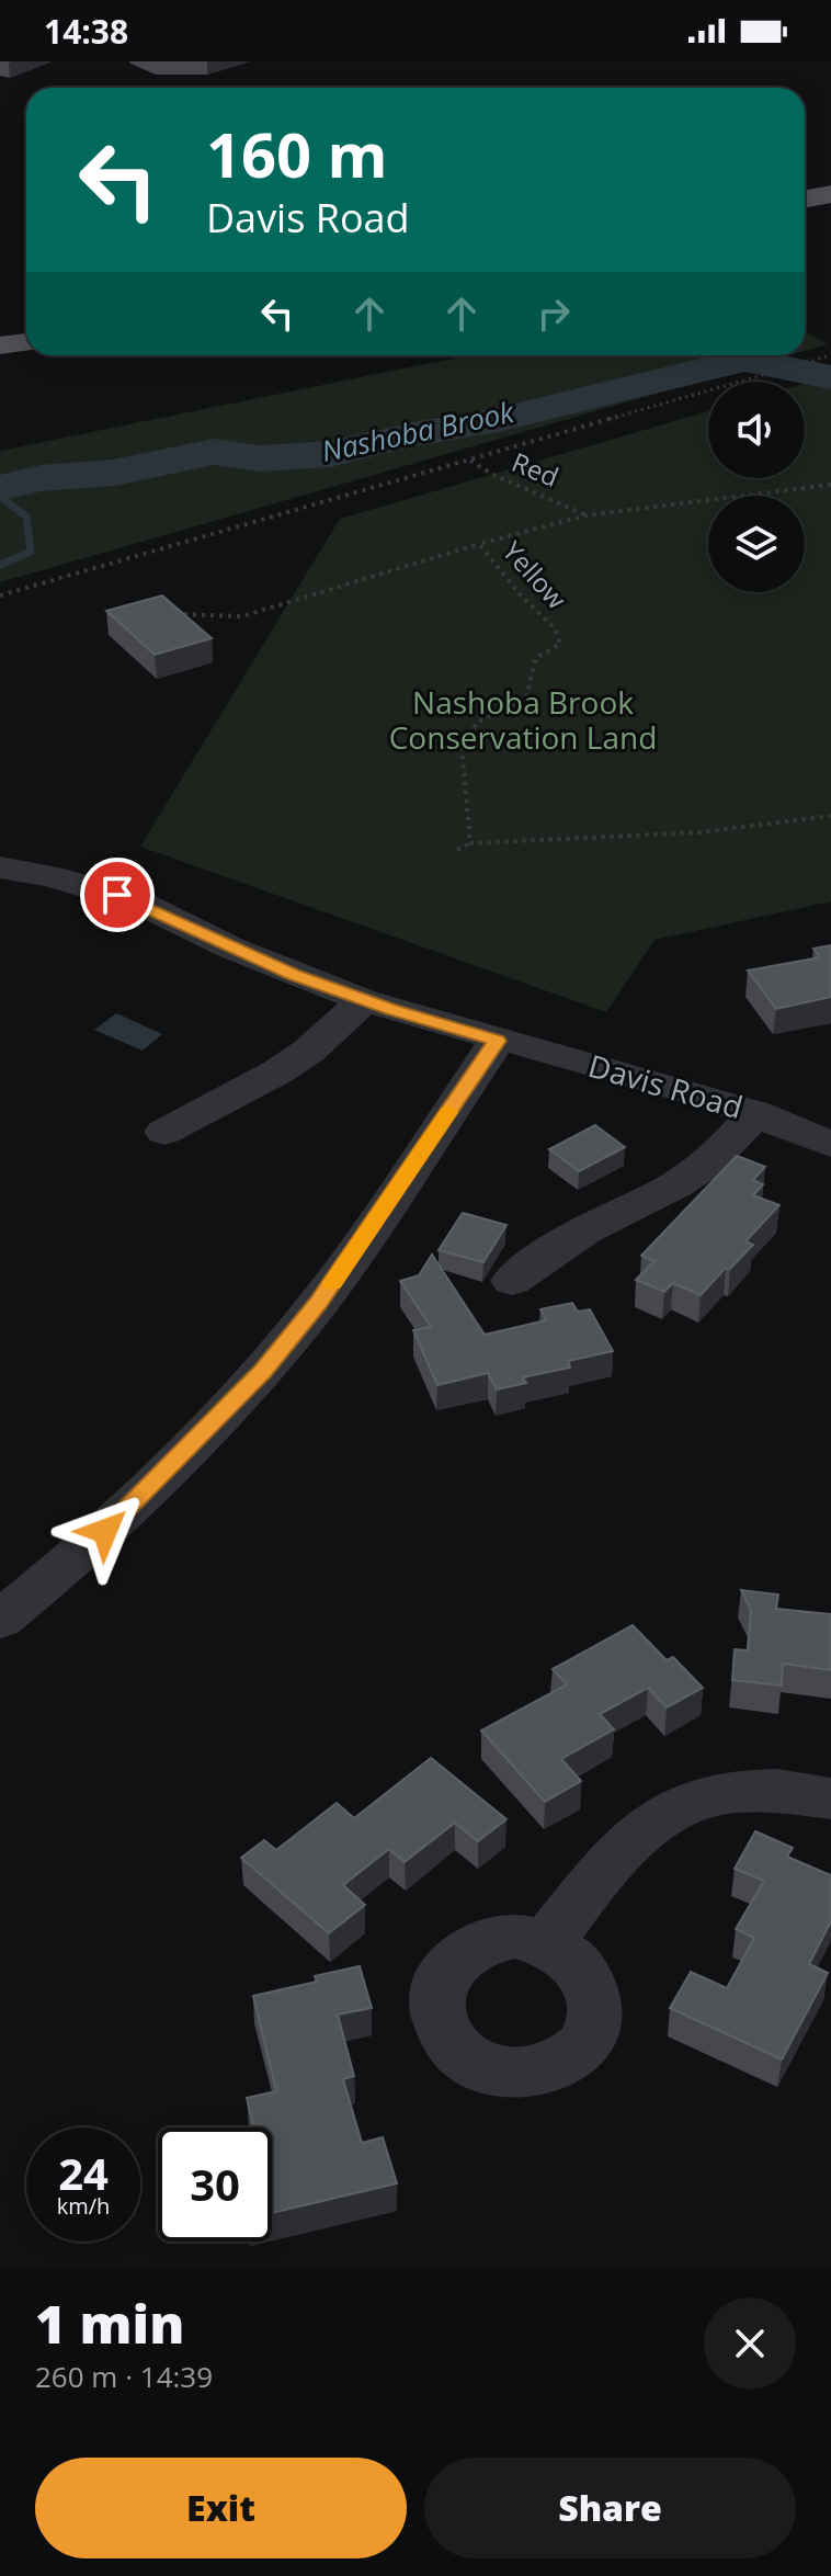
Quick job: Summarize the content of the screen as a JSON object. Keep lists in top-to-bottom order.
{
  "streets": {
    "street": ["Davis Road"],
    "path": ["Red", "Yellow"]
  },
  "crossings": [
    ["Red", "Yellow"]
  ],
  "water": ["Nashoba Brook"],
  "parks": ["Nashoba Brook Conservation Land"],
  "page": {
    "status": "14:38",
    "turn": ["160 m", "Davis Road"],
    "speed": "24 km/h",
    "limit": "30",
    "heading": ["1 min", "260 m · 14:39"],
    "buttons": ["Exit", "Share"]
  }
}
